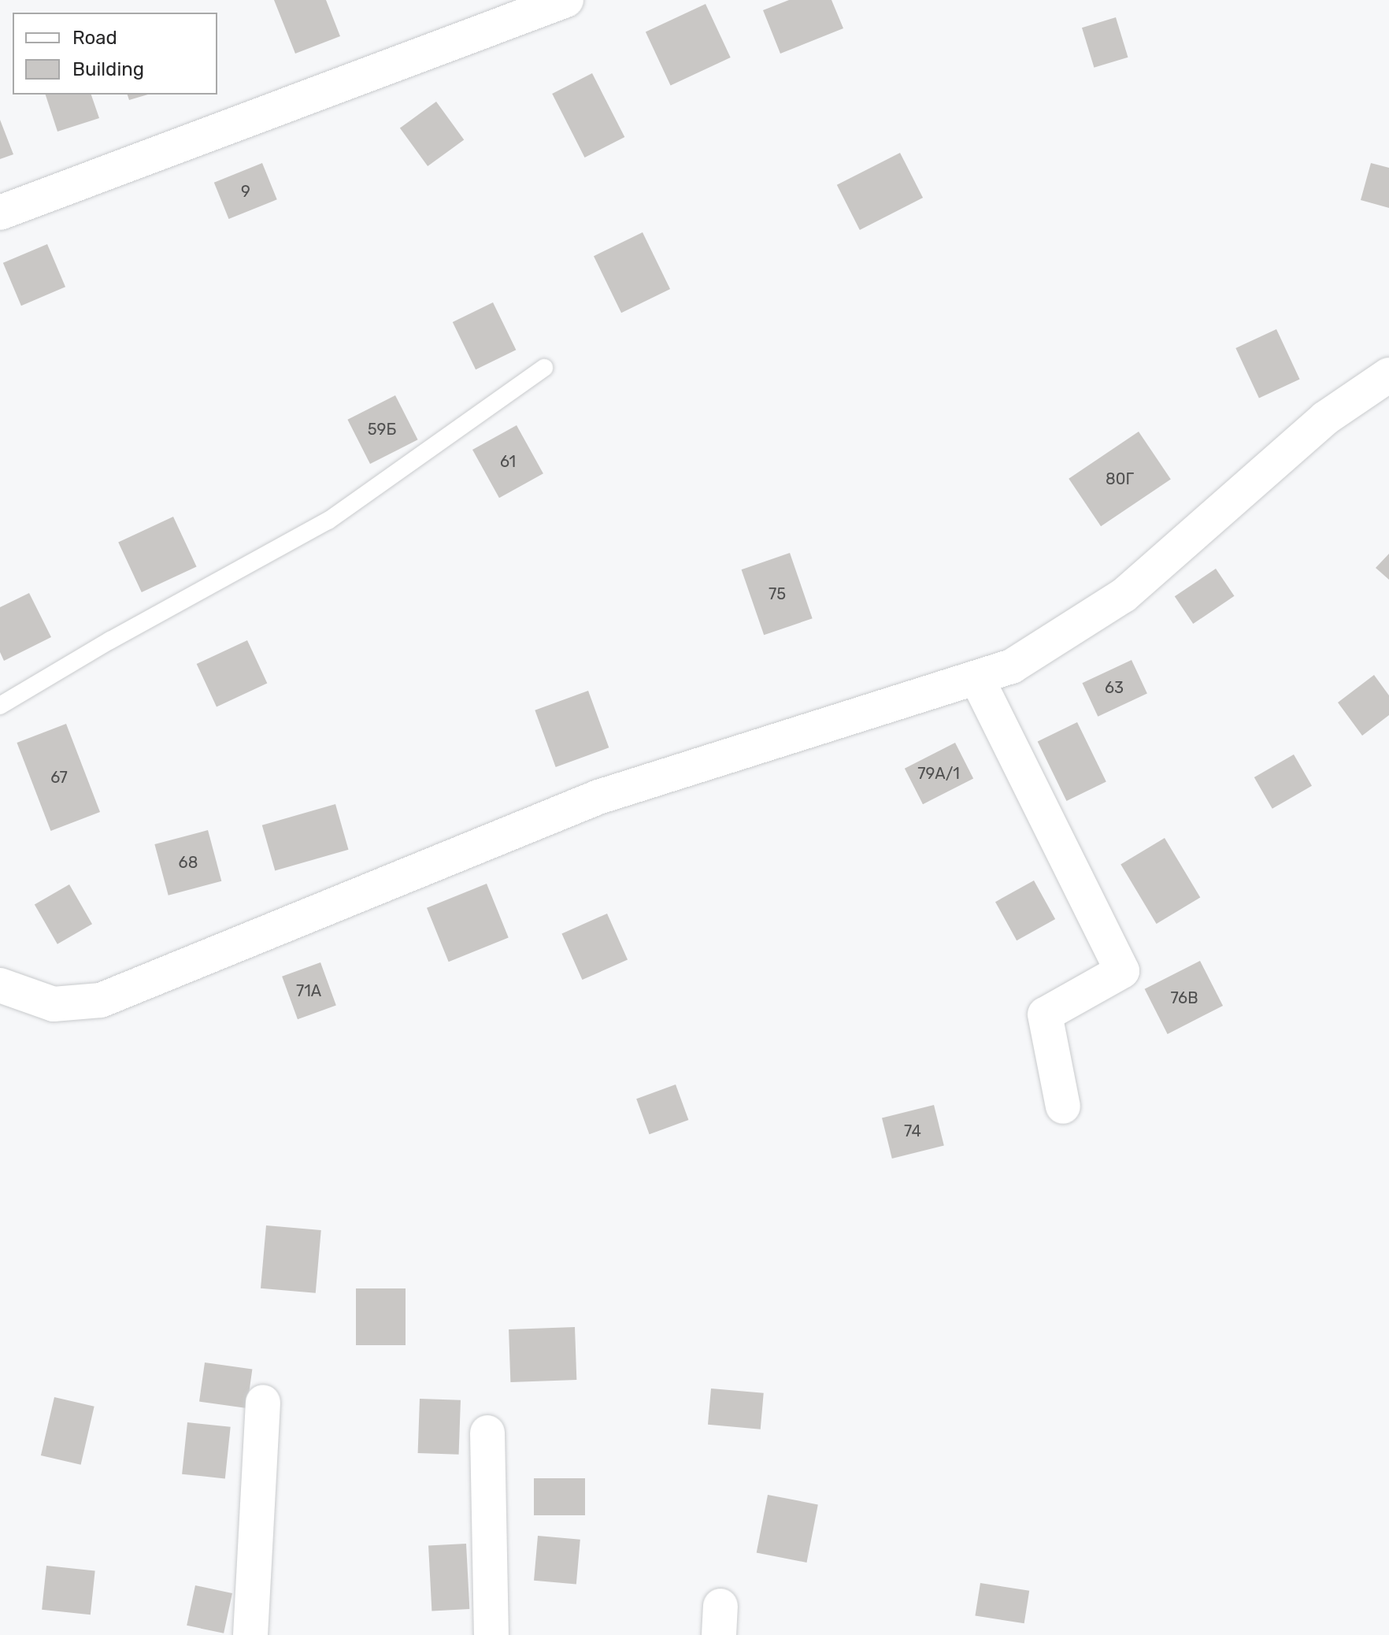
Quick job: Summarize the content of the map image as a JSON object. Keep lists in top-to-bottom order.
{
  "house_numbers": [
    "9",
    "59Б",
    "61",
    "80Г",
    "75",
    "63",
    "79А/1",
    "67",
    "68",
    "71А",
    "76В",
    "74"
  ],
  "legend": ["Road", "Building"]
}
